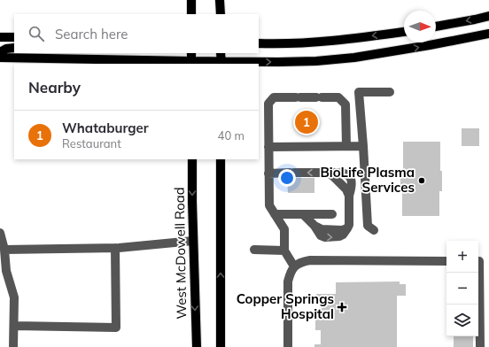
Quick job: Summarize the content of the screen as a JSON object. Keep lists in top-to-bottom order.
{
  "streets": {
    "main road": ["West McDowell Road"]
  },
  "places": {
    "other": ["BioLife Plasma Services"],
    "health": ["Copper Springs Hospital"]
  },
  "north": "right",
  "page": {
    "search": "Search here",
    "heading": "Nearby",
    "pins": "1",
    "list": [
      {
        "mark": "1",
        "name": "Whataburger",
        "note": "Restaurant",
        "value": "40 m"
      }
    ],
    "map_buttons": ["+", "−"]
  }
}
